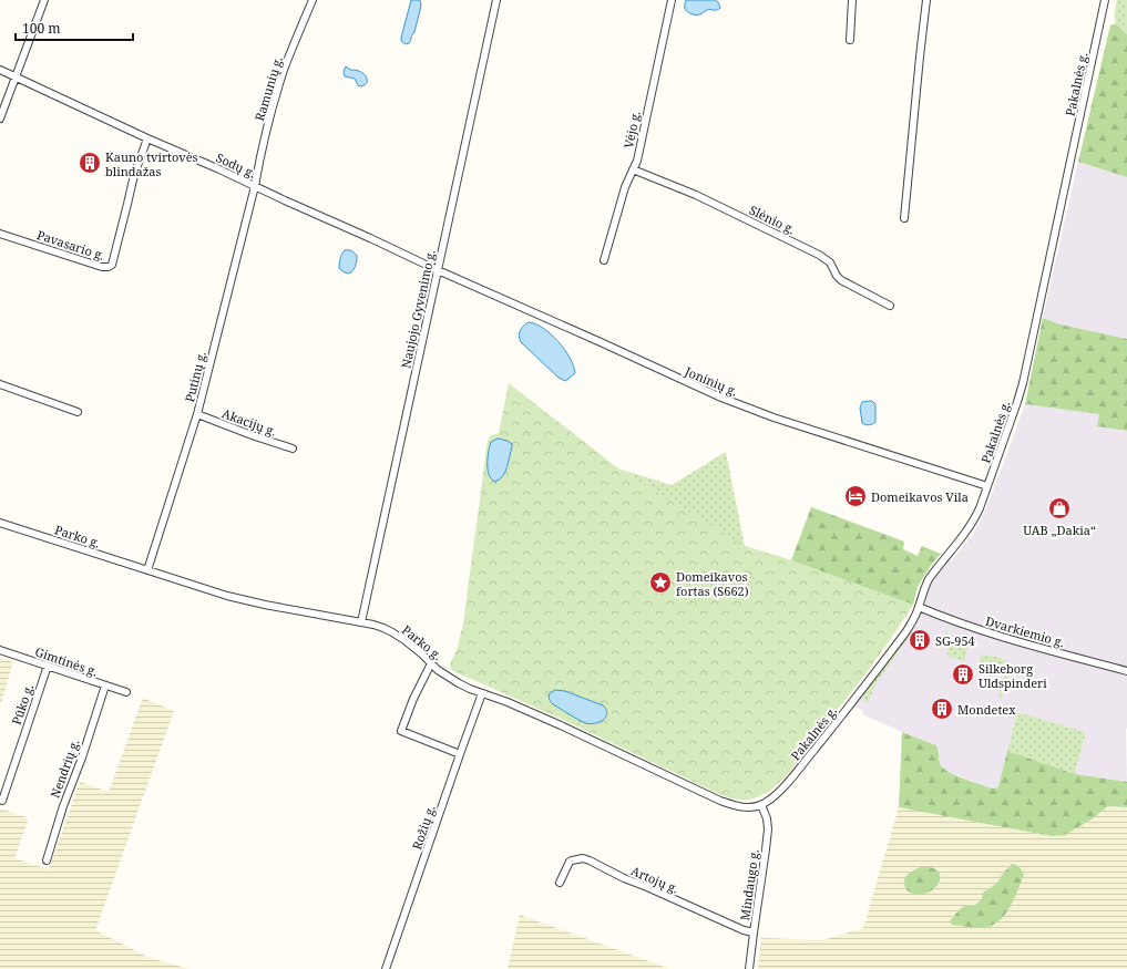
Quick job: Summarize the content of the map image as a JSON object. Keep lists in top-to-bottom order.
{
  "streets": {
    "street": [
      "Pakalnės g.",
      "Ramunių g.",
      "Vėjo g.",
      "Sodų g.",
      "Slėnio g.",
      "Pavasario g.",
      "Naujojo Gyvenimo g.",
      "Putinų g.",
      "Joninių g.",
      "Akacijų g.",
      "Parko g.",
      "Dvarkiemio g.",
      "Gimtinės g.",
      "Pūko g.",
      "Nendrių g.",
      "Rožių g.",
      "Artojų g.",
      "Mindaugo g."
    ]
  },
  "crossings": [
    ["Pakalnės g.", "Joninių g."],
    ["Pakalnės g.", "Parko g."],
    ["Pakalnės g.", "Dvarkiemio g."],
    ["Pakalnės g.", "Mindaugo g."],
    ["Ramunių g.", "Sodų g."],
    ["Ramunių g.", "Putinų g."],
    ["Vėjo g.", "Slėnio g."],
    ["Sodų g.", "Pavasario g."],
    ["Sodų g.", "Naujojo Gyvenimo g."],
    ["Sodų g.", "Putinų g."],
    ["Sodų g.", "Joninių g."],
    ["Naujojo Gyvenimo g.", "Joninių g."],
    ["Naujojo Gyvenimo g.", "Parko g."],
    ["Putinų g.", "Akacijų g."],
    ["Putinų g.", "Parko g."],
    ["Parko g.", "Rožių g."],
    ["Parko g.", "Mindaugo g."],
    ["Gimtinės g.", "Pūko g."],
    ["Gimtinės g.", "Nendrių g."],
    ["Artojų g.", "Mindaugo g."]
  ],
  "places": {
    "building": [
      "Kauno tvirtovės blindažas",
      "SG-954",
      "Silkeborg Uldspinderi",
      "Mondetex"
    ],
    "hotel": ["Domeikavos Vila"],
    "shop": ["UAB „Dakia“"],
    "place": ["Domeikavos fortas (S662)"]
  },
  "scale_bar": "100 m"
}
